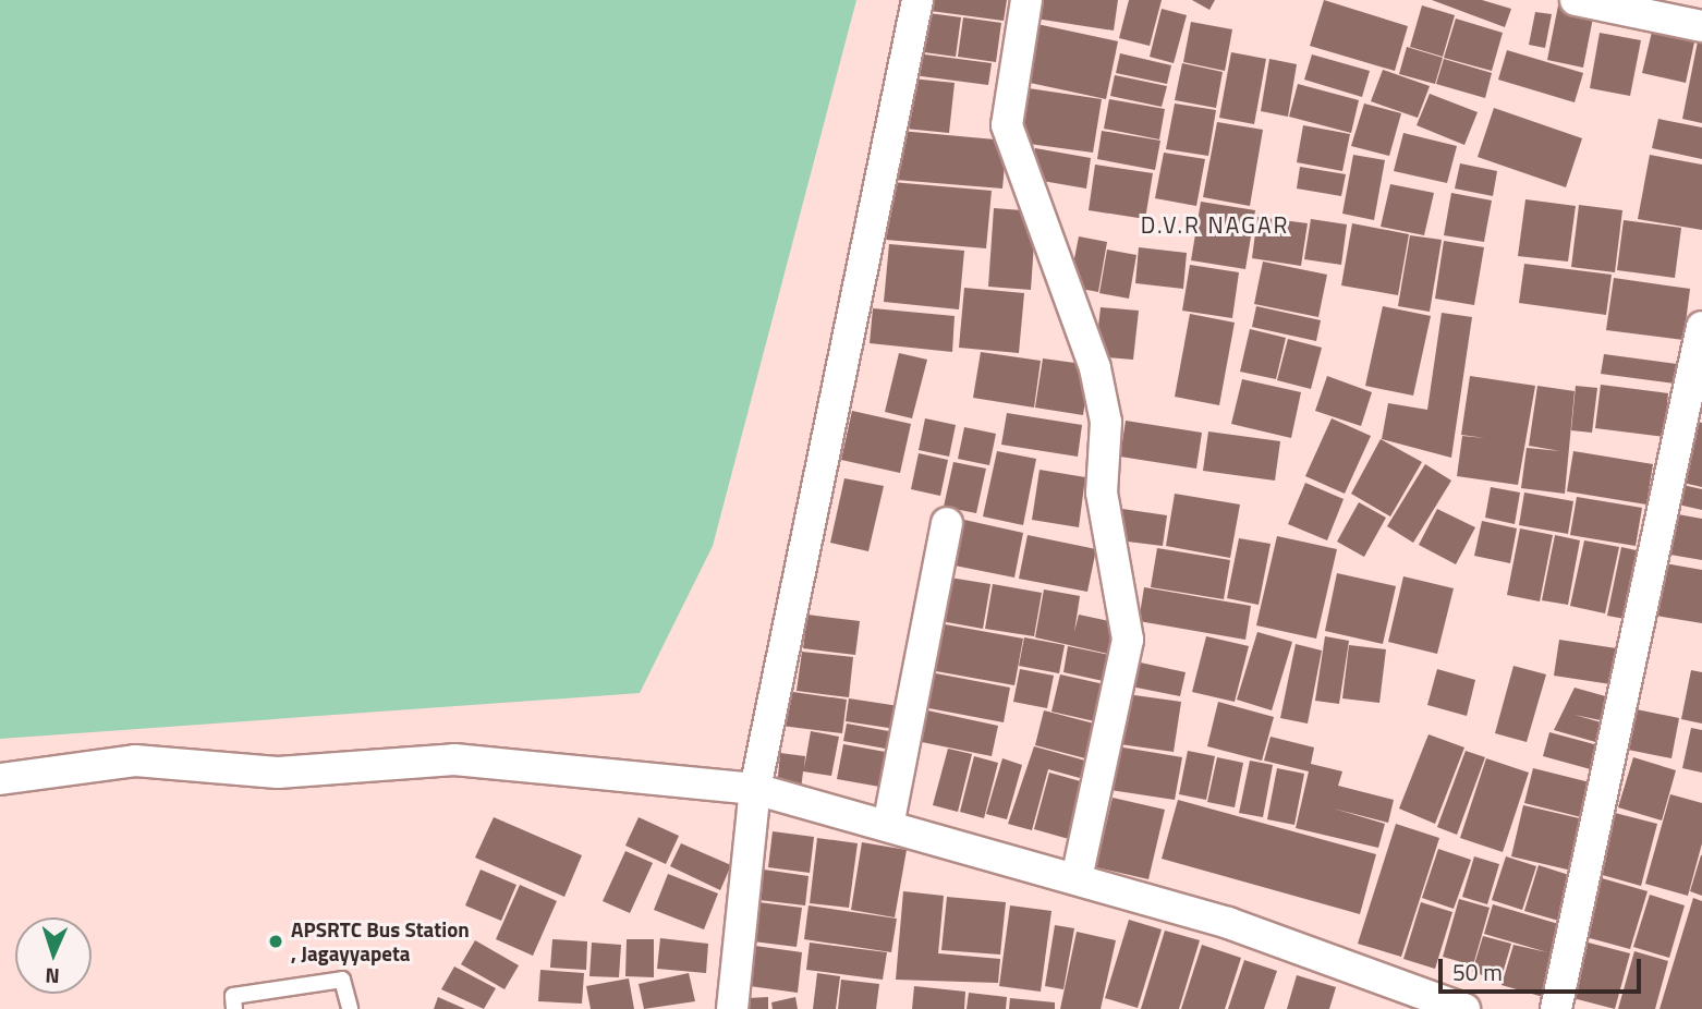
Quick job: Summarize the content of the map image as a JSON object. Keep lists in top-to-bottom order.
{
  "districts": ["D.V.R NAGAR"],
  "places": ["APSRTC Bus Station , Jagayyapeta"],
  "scale_bar": "50 m",
  "north": "bottom"
}
